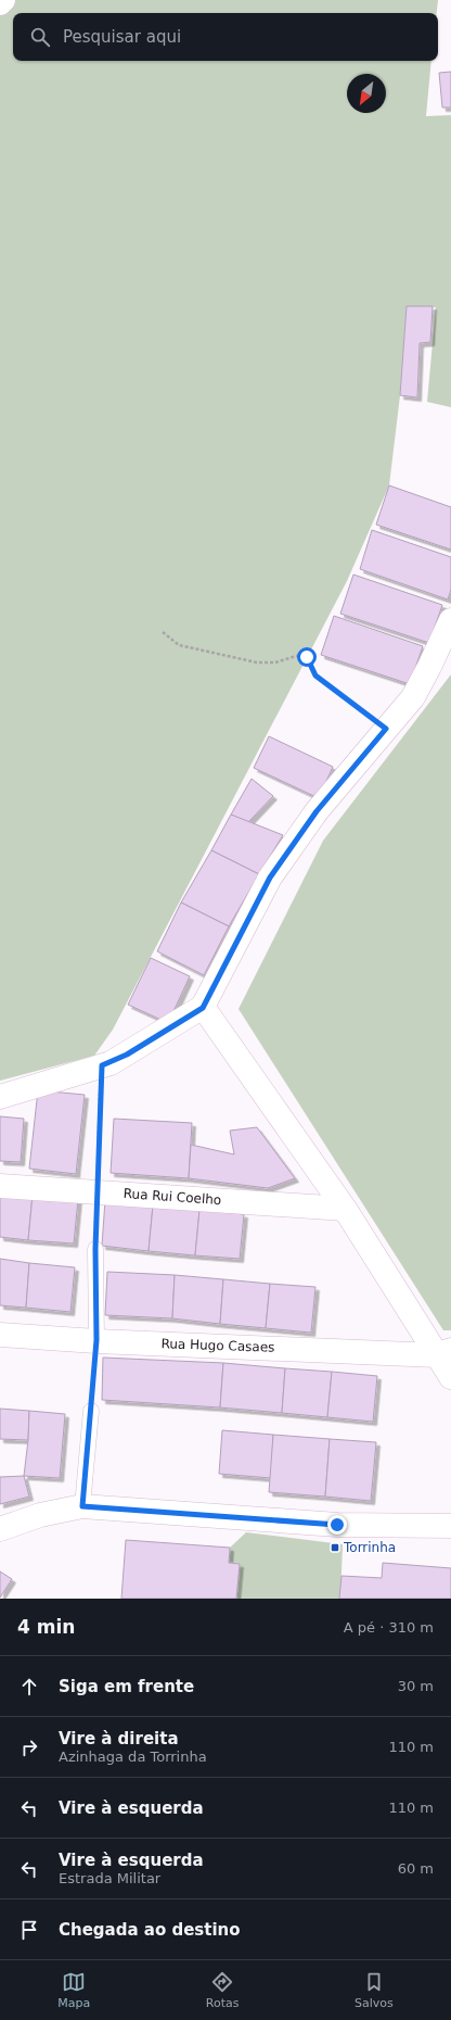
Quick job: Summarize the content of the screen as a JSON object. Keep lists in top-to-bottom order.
{
  "streets": {
    "street": ["Rua Rui Coelho", "Rua Hugo Casaes"]
  },
  "places": {
    "transit": ["Torrinha"]
  },
  "north": "bottom left",
  "page": {
    "search": "Pesquisar aqui",
    "heading": ["4 min", "A pé · 310 m"],
    "list": [
      ["Siga em frente", "30 m"],
      ["Vire à direita", "Azinhaga da Torrinha", "110 m"],
      ["Vire à esquerda", "110 m"],
      ["Vire à esquerda", "Estrada Militar", "60 m"],
      "Chegada ao destino"
    ],
    "nav": ["Mapa", "Rotas", "Salvos"]
  }
}
